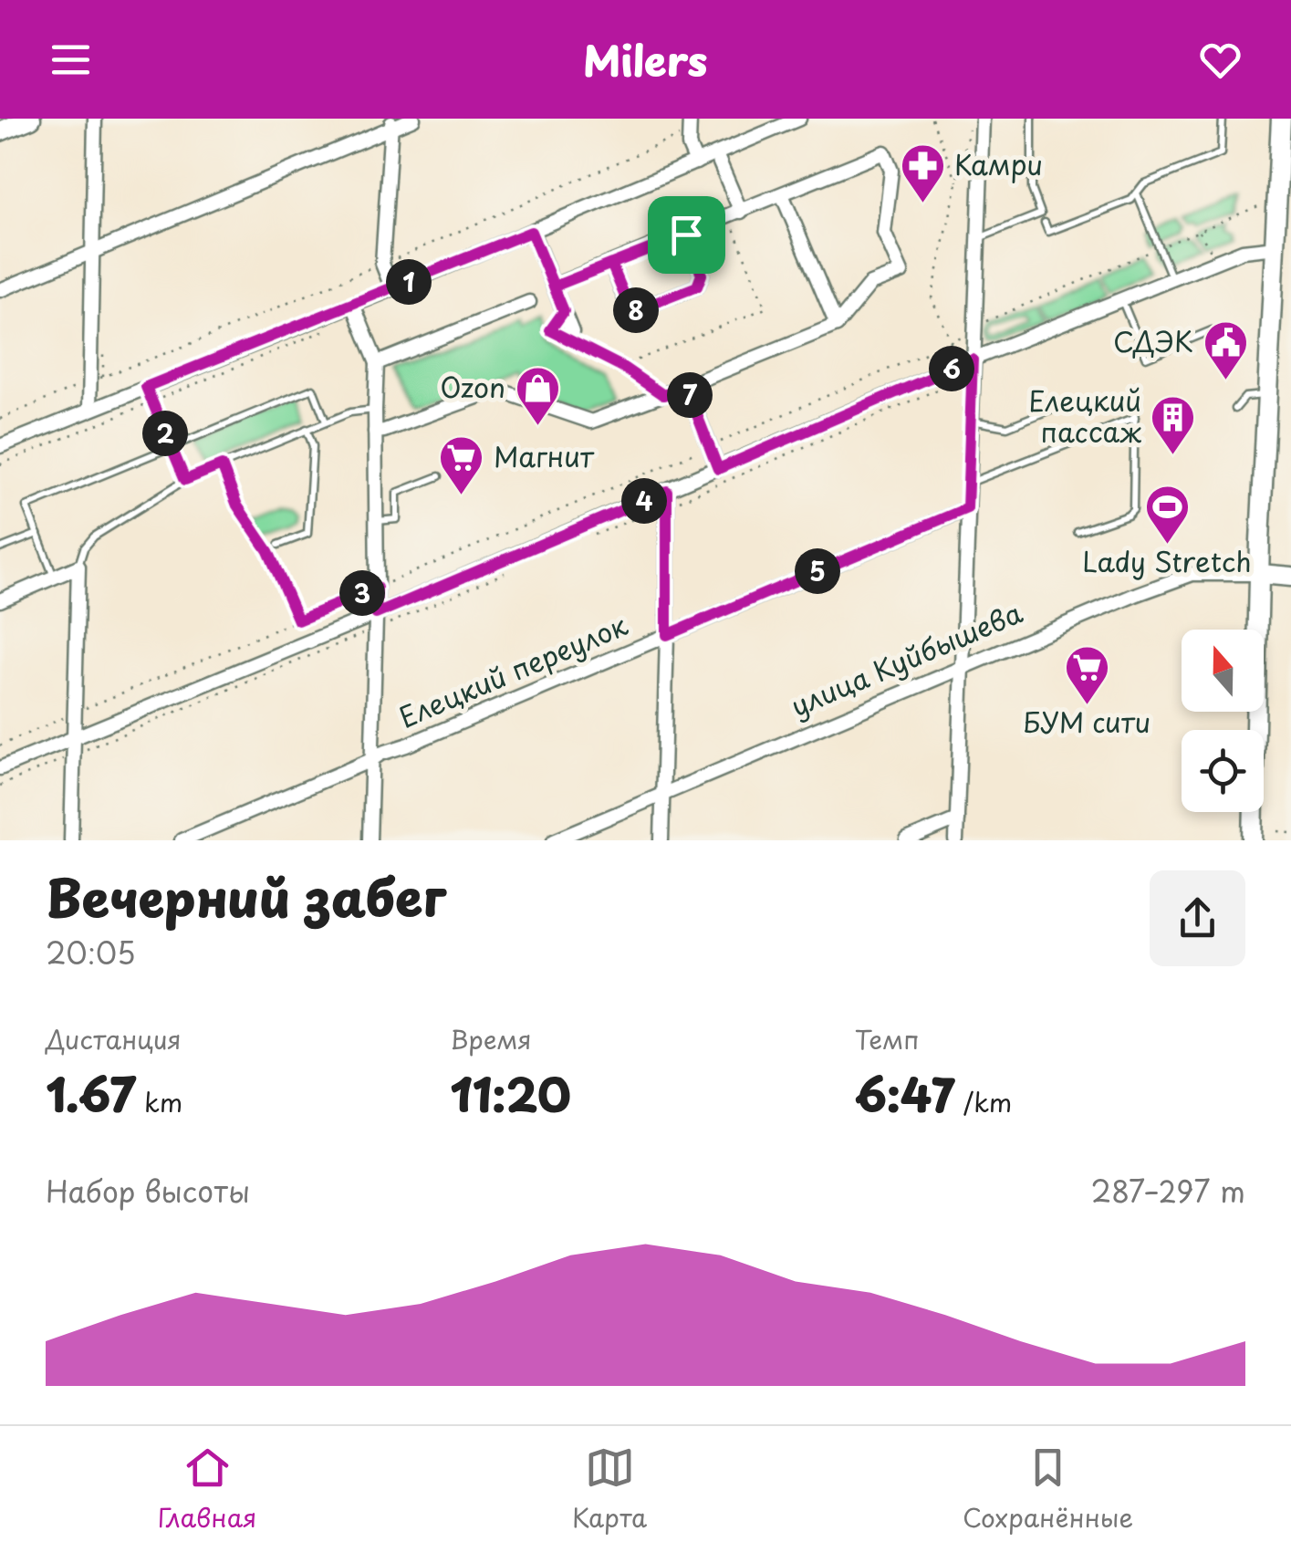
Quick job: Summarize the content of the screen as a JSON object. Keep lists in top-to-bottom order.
{
  "streets": {
    "main road": ["улица Куйбышева"],
    "street": ["Елецкий переулок"]
  },
  "places": {
    "pharmacy": ["Камри"],
    "public building": ["СДЭК"],
    "shop": ["Ozon"],
    "building": ["Елецкий пассаж"],
    "supermarket": ["Магнит", "БУМ сити"],
    "sports": ["Lady Stretch"]
  },
  "north": "top",
  "page": {
    "header": "Milers",
    "pins": [
      "1",
      "8",
      "6",
      "7",
      "2",
      "4",
      "5",
      "3"
    ],
    "heading": ["Вечерний забег", "20:05"],
    "stats": [
      ["Дистанция", "1.67 km"],
      ["Время", "11:20"],
      ["Темп", "6:47 /km"]
    ],
    "chart": ["Набор высоты", "287–297 m"],
    "tabs": ["Главная", "Карта", "Сохранённые"]
  }
}
